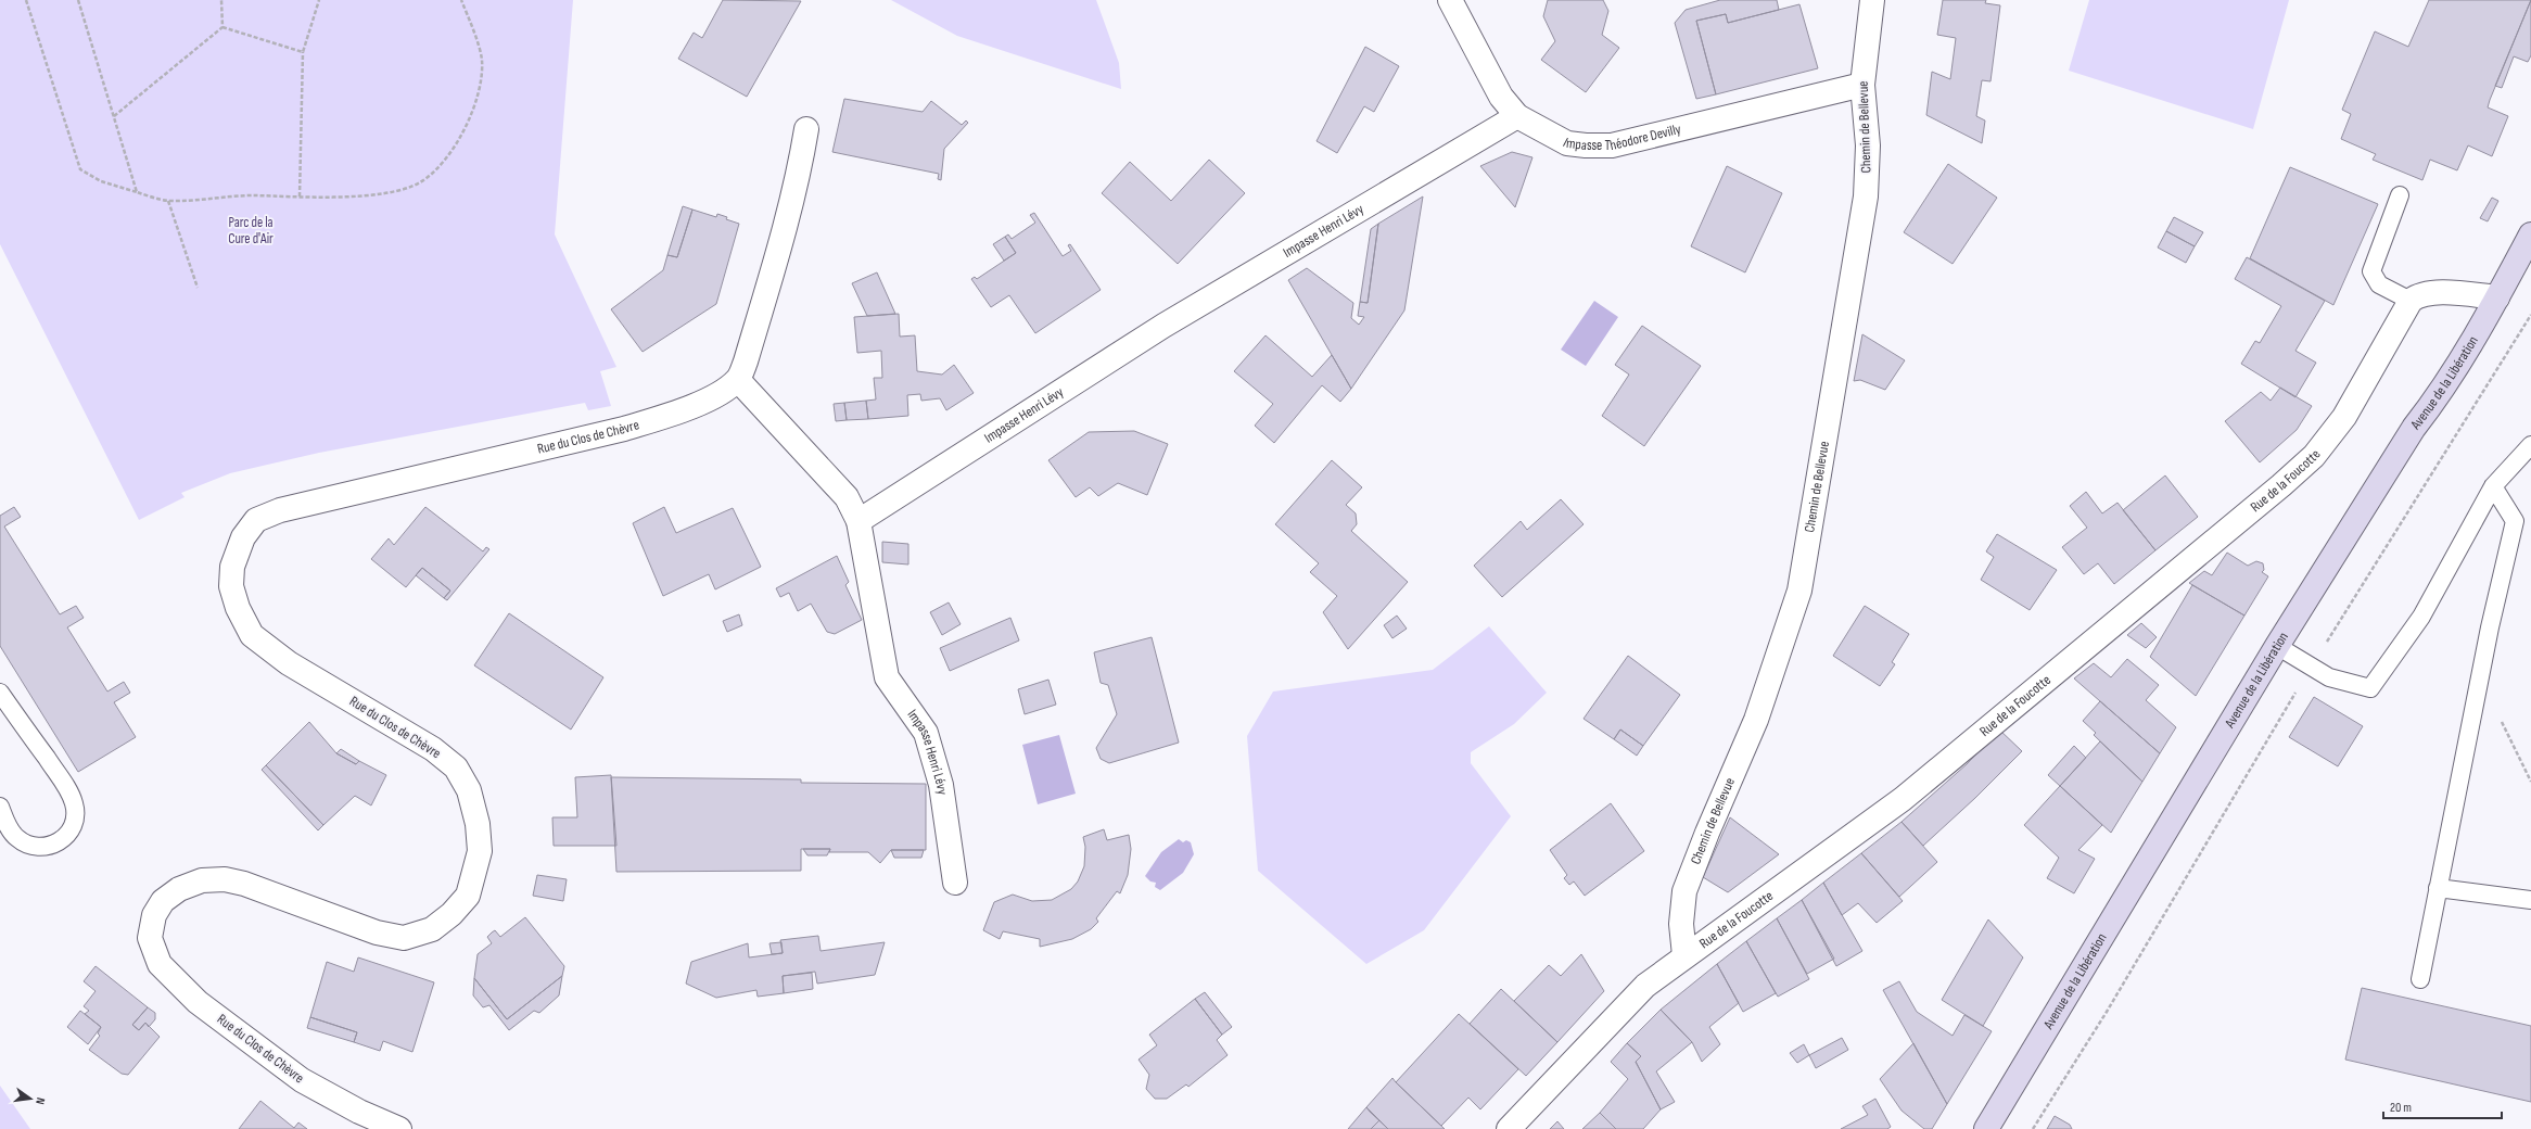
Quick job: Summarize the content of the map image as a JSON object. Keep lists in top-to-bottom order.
{
  "streets": {
    "main road": ["Avenue de la Libération"],
    "street": [
      "Chemin de Bellevue",
      "Impasse Théodore Devilly",
      "Impasse Henri Lévy",
      "Rue du Clos de Chèvre",
      "Rue de la Foucotte"
    ]
  },
  "crossings": [
    ["Chemin de Bellevue", "Impasse Théodore Devilly"],
    ["Chemin de Bellevue", "Rue de la Foucotte"],
    ["Impasse Théodore Devilly", "Impasse Henri Lévy"]
  ],
  "parks": ["Parc de la Cure d'Air"],
  "scale_bar": "20 m",
  "north": "right"
}
